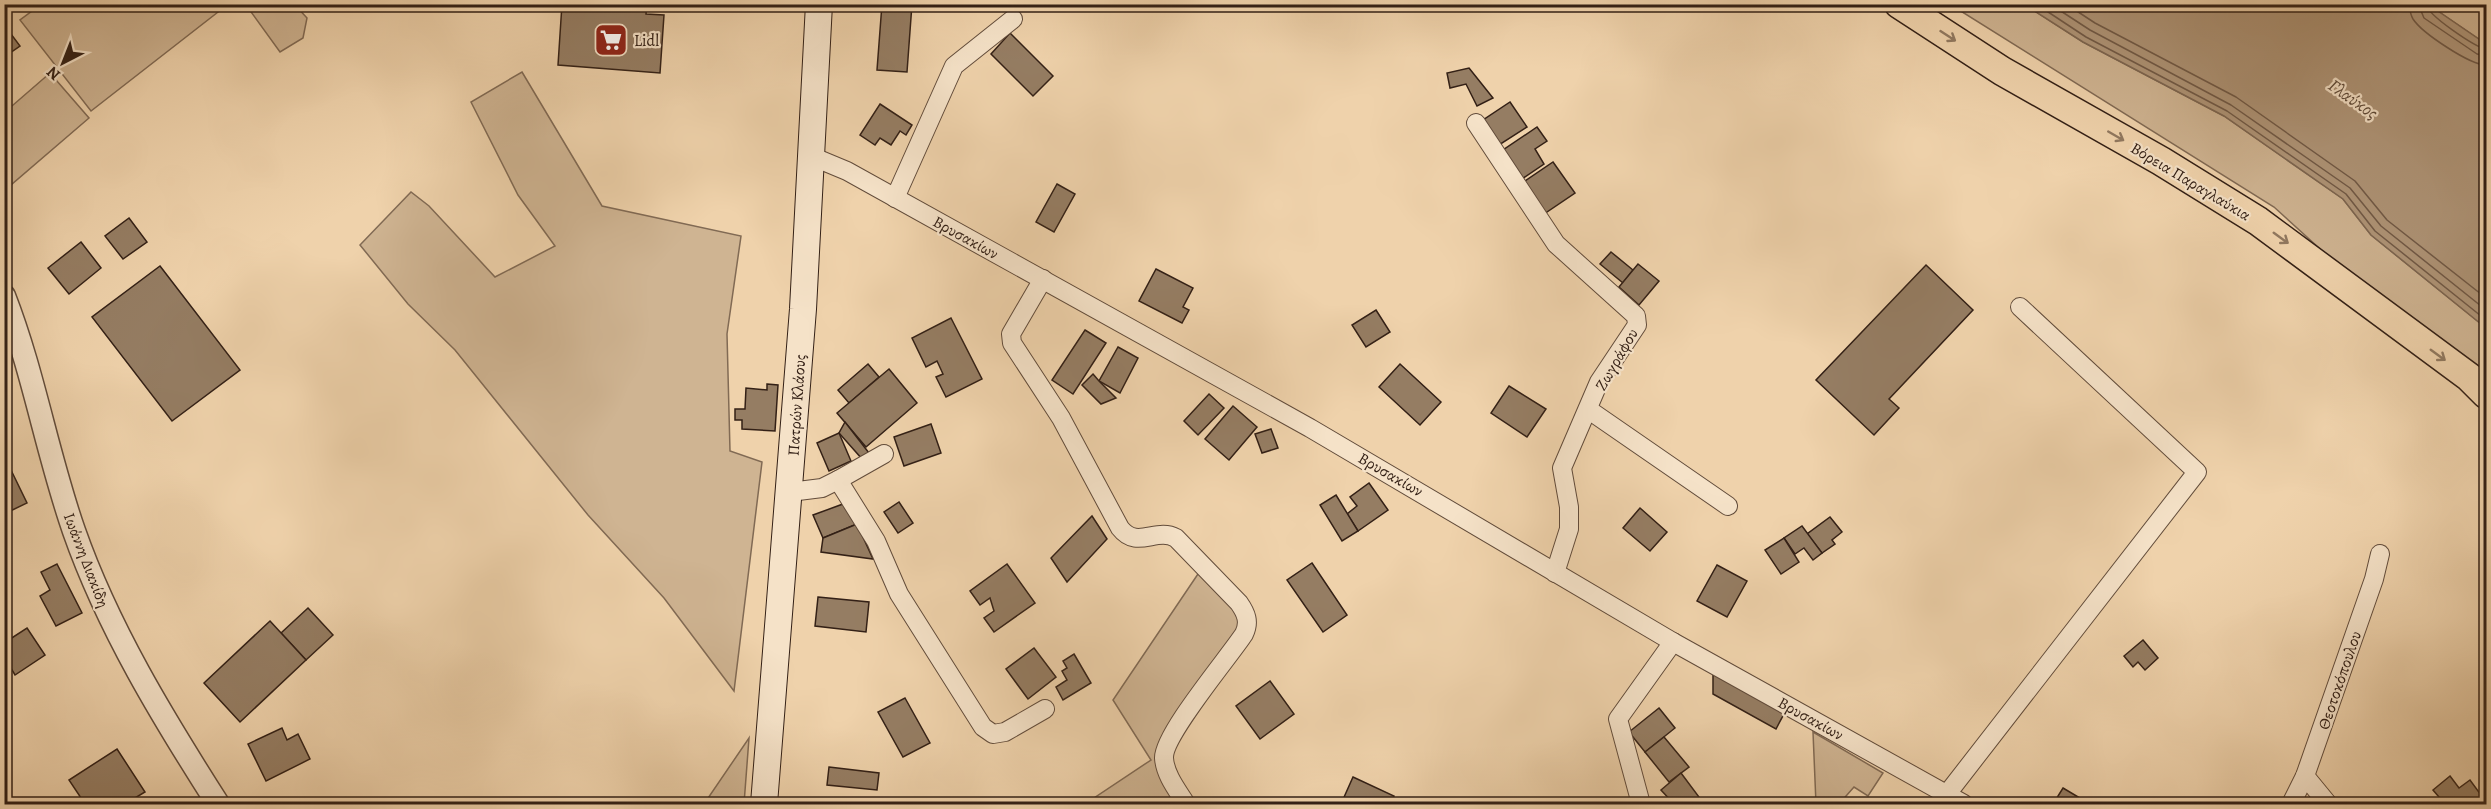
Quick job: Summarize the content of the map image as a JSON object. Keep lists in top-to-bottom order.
{
  "streets": {
    "main road": ["Βόρεια Παραγλαύκια", "Πατρών Κλάους"],
    "street": [
      "Βρυσακίων",
      "Ζωγράφου",
      "Ιωάννη Διακίδη",
      "Θεοτοκόπουλου"
    ]
  },
  "crossings": [
    ["Βρυσακίων", "Ζωγράφου"],
    ["Βρυσακίων", "Πατρών Κλάους"]
  ],
  "one_way": ["Βόρεια Παραγλαύκια"],
  "water": ["Γλαύκος"],
  "places": {
    "supermarket": ["Lidl"]
  },
  "north": "bottom left"
}
